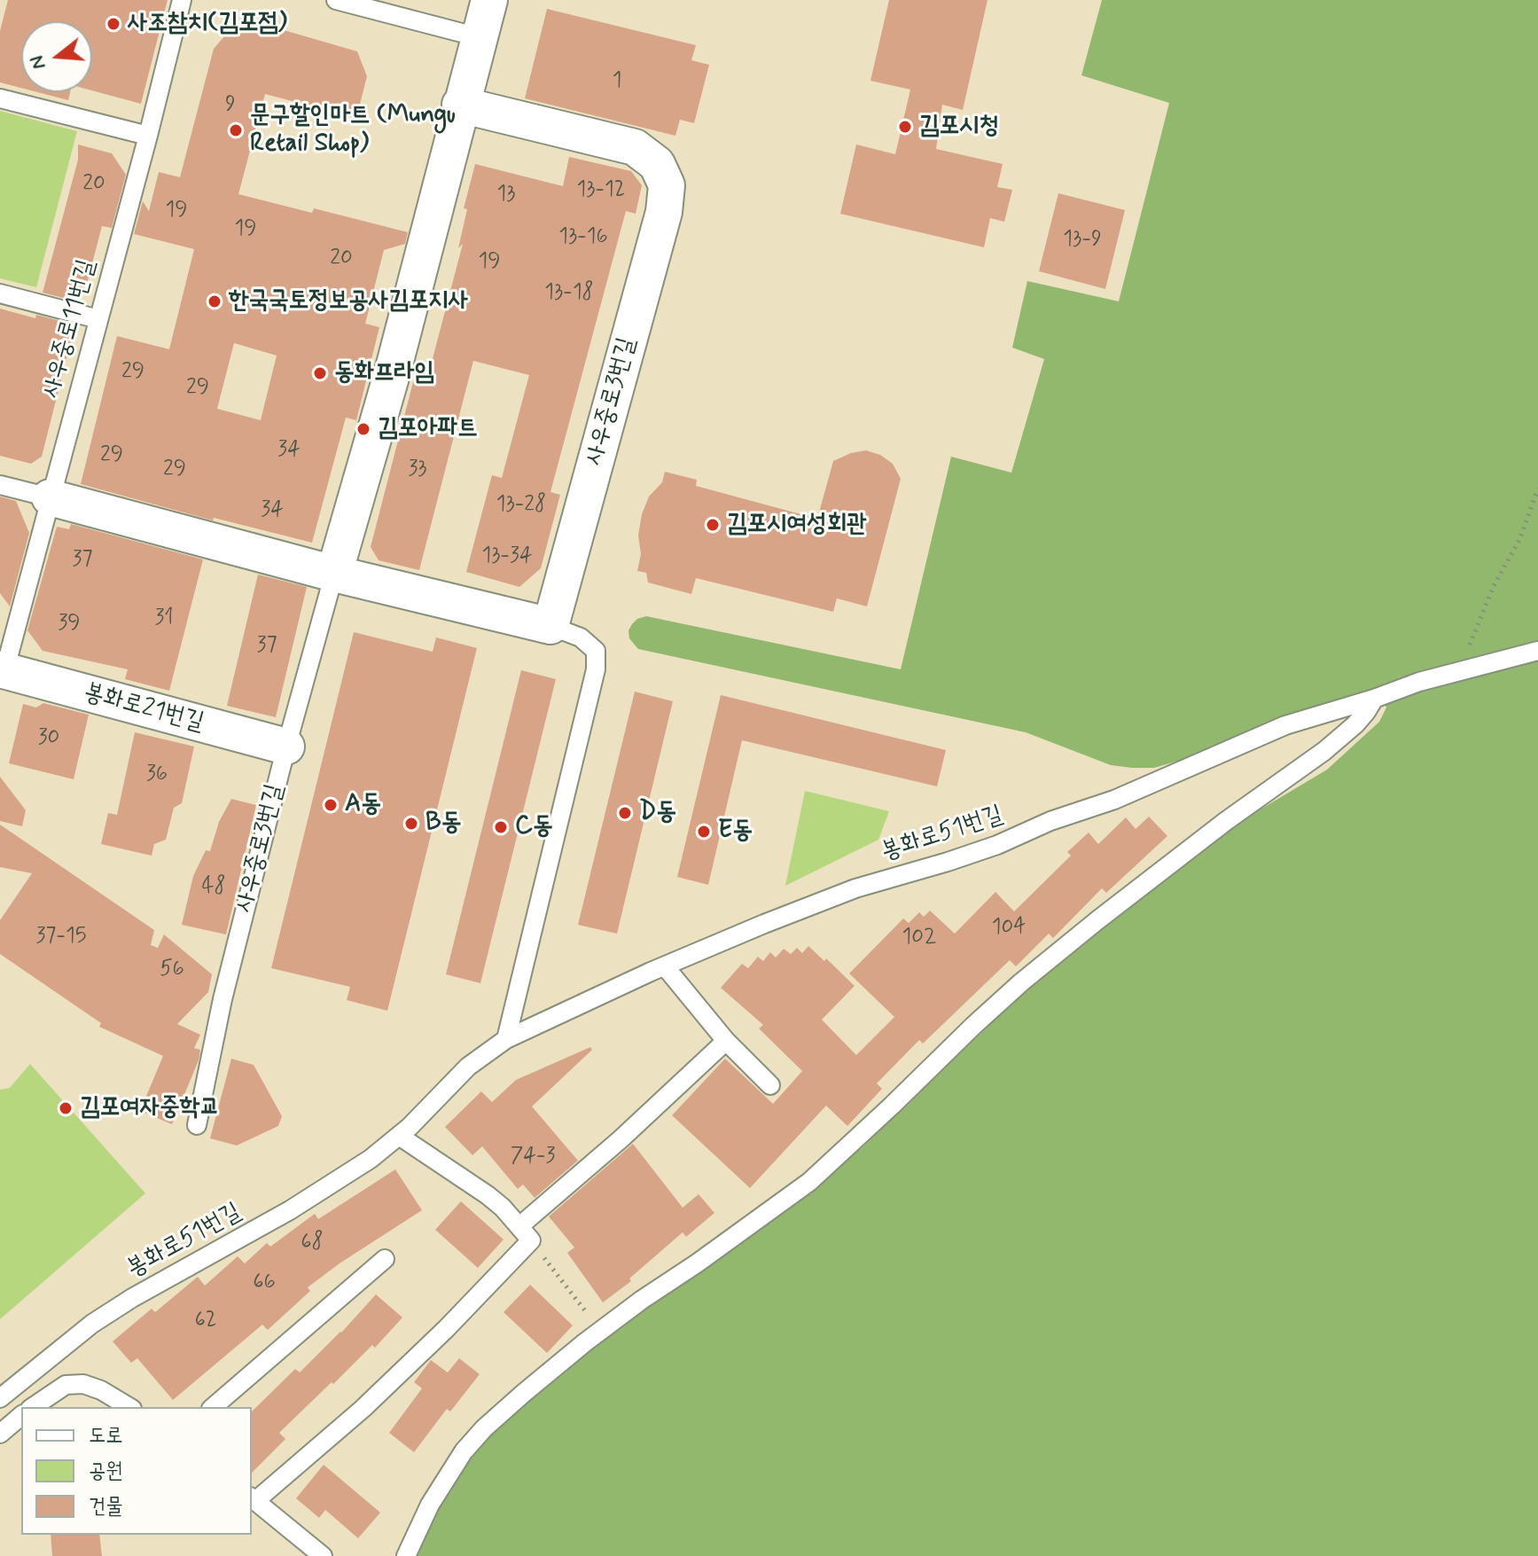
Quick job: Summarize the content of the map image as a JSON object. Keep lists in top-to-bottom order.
{
  "streets": {
    "street": ["사우중로3번길", "봉화로21번길"],
    "lane": ["사우중로11번길", "봉화로51번길"]
  },
  "crossings": [
    ["사우중로11번길", "봉화로21번길"],
    ["사우중로3번길", "봉화로21번길"]
  ],
  "places": [
    "사조참치(김포점)",
    "김포시청",
    "문구할인마트 (Mungu Retail Shop)",
    "한국국토정보공사김포지사",
    "동화프라임",
    "김포아파트",
    "김포시여성회관",
    "A동",
    "D동",
    "B동",
    "C동",
    "E동",
    "김포여자중학교"
  ],
  "house_numbers": [
    "1",
    "9",
    "20",
    "13-12",
    "13",
    "19",
    "19",
    "13-16",
    "13-9",
    "20",
    "19",
    "13-18",
    "29",
    "29",
    "34",
    "29",
    "29",
    "33",
    "13-28",
    "34",
    "13-34",
    "37",
    "31",
    "39",
    "37",
    "30",
    "36",
    "48",
    "104",
    "37-15",
    "102",
    "56",
    "74-3",
    "68",
    "66",
    "62"
  ],
  "legend": ["도로", "공원", "건물"],
  "north": "left"
}
